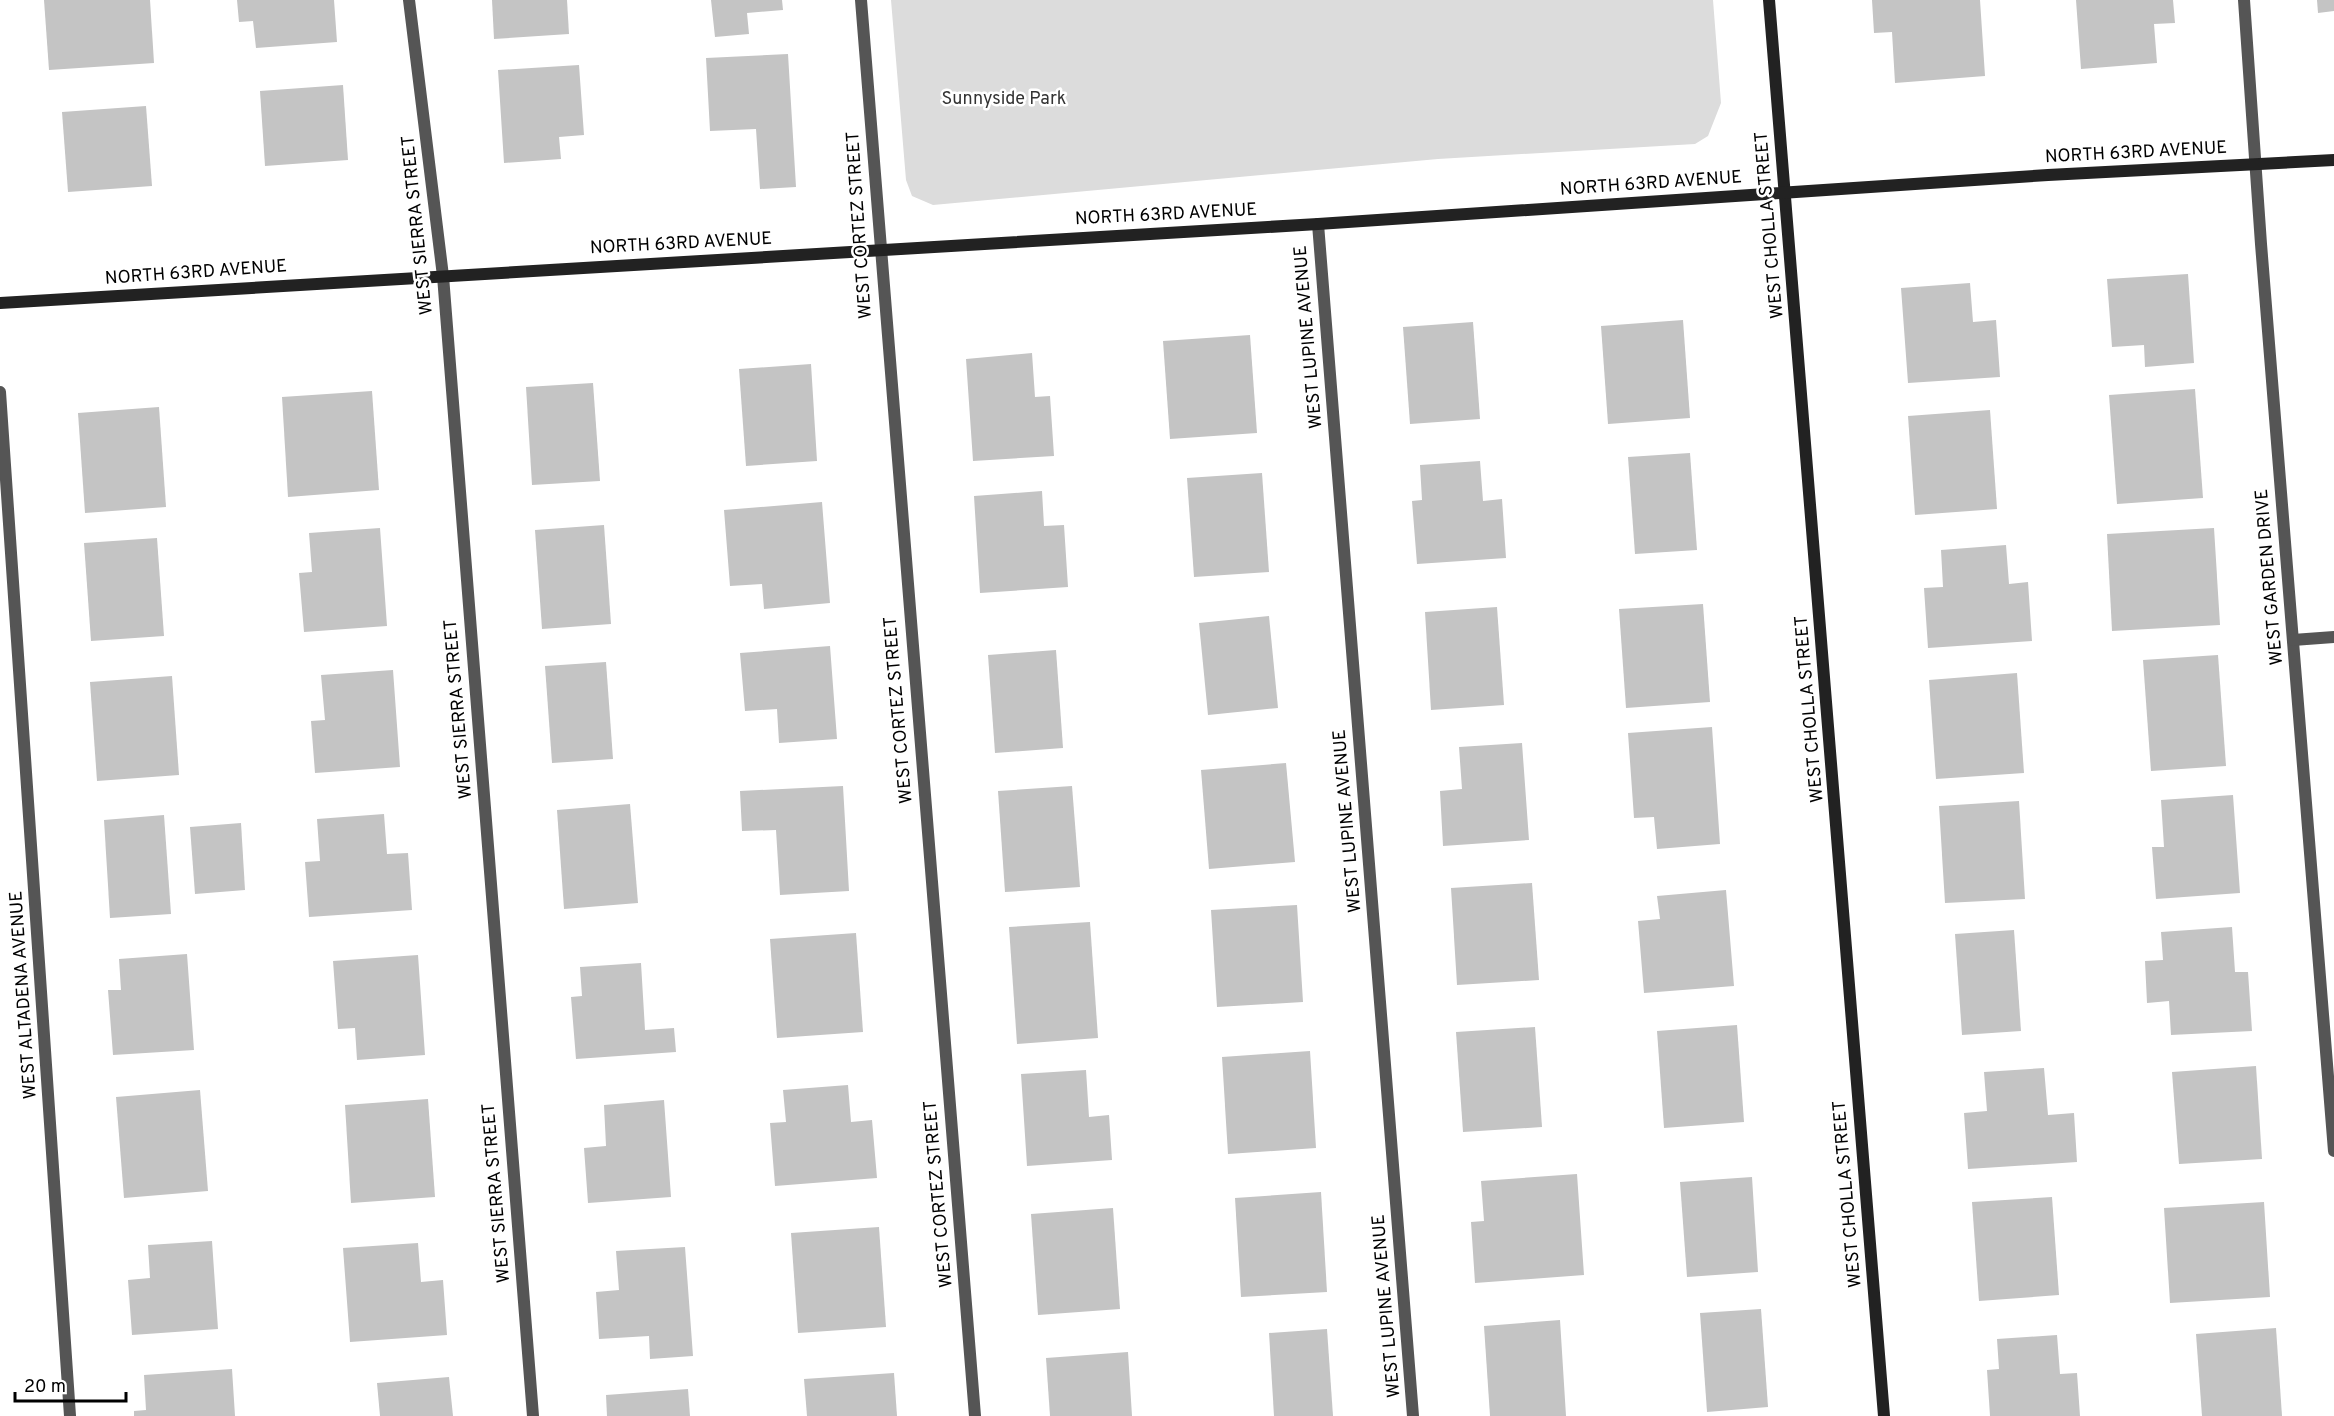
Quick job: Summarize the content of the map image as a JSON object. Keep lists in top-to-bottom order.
{
  "streets": {
    "street": [
      "NORTH 63RD AVENUE",
      "WEST SIERRA STREET",
      "WEST CORTEZ STREET",
      "WEST CHOLLA STREET",
      "WEST LUPINE AVENUE",
      "WEST GARDEN DRIVE",
      "WEST ALTADENA AVENUE"
    ]
  },
  "crossings": [
    ["NORTH 63RD AVENUE", "WEST SIERRA STREET"],
    ["NORTH 63RD AVENUE", "WEST CORTEZ STREET"],
    ["NORTH 63RD AVENUE", "WEST CHOLLA STREET"],
    ["NORTH 63RD AVENUE", "WEST LUPINE AVENUE"],
    ["NORTH 63RD AVENUE", "WEST GARDEN DRIVE"]
  ],
  "parks": ["Sunnyside Park"],
  "scale_bar": "20 m"
}
